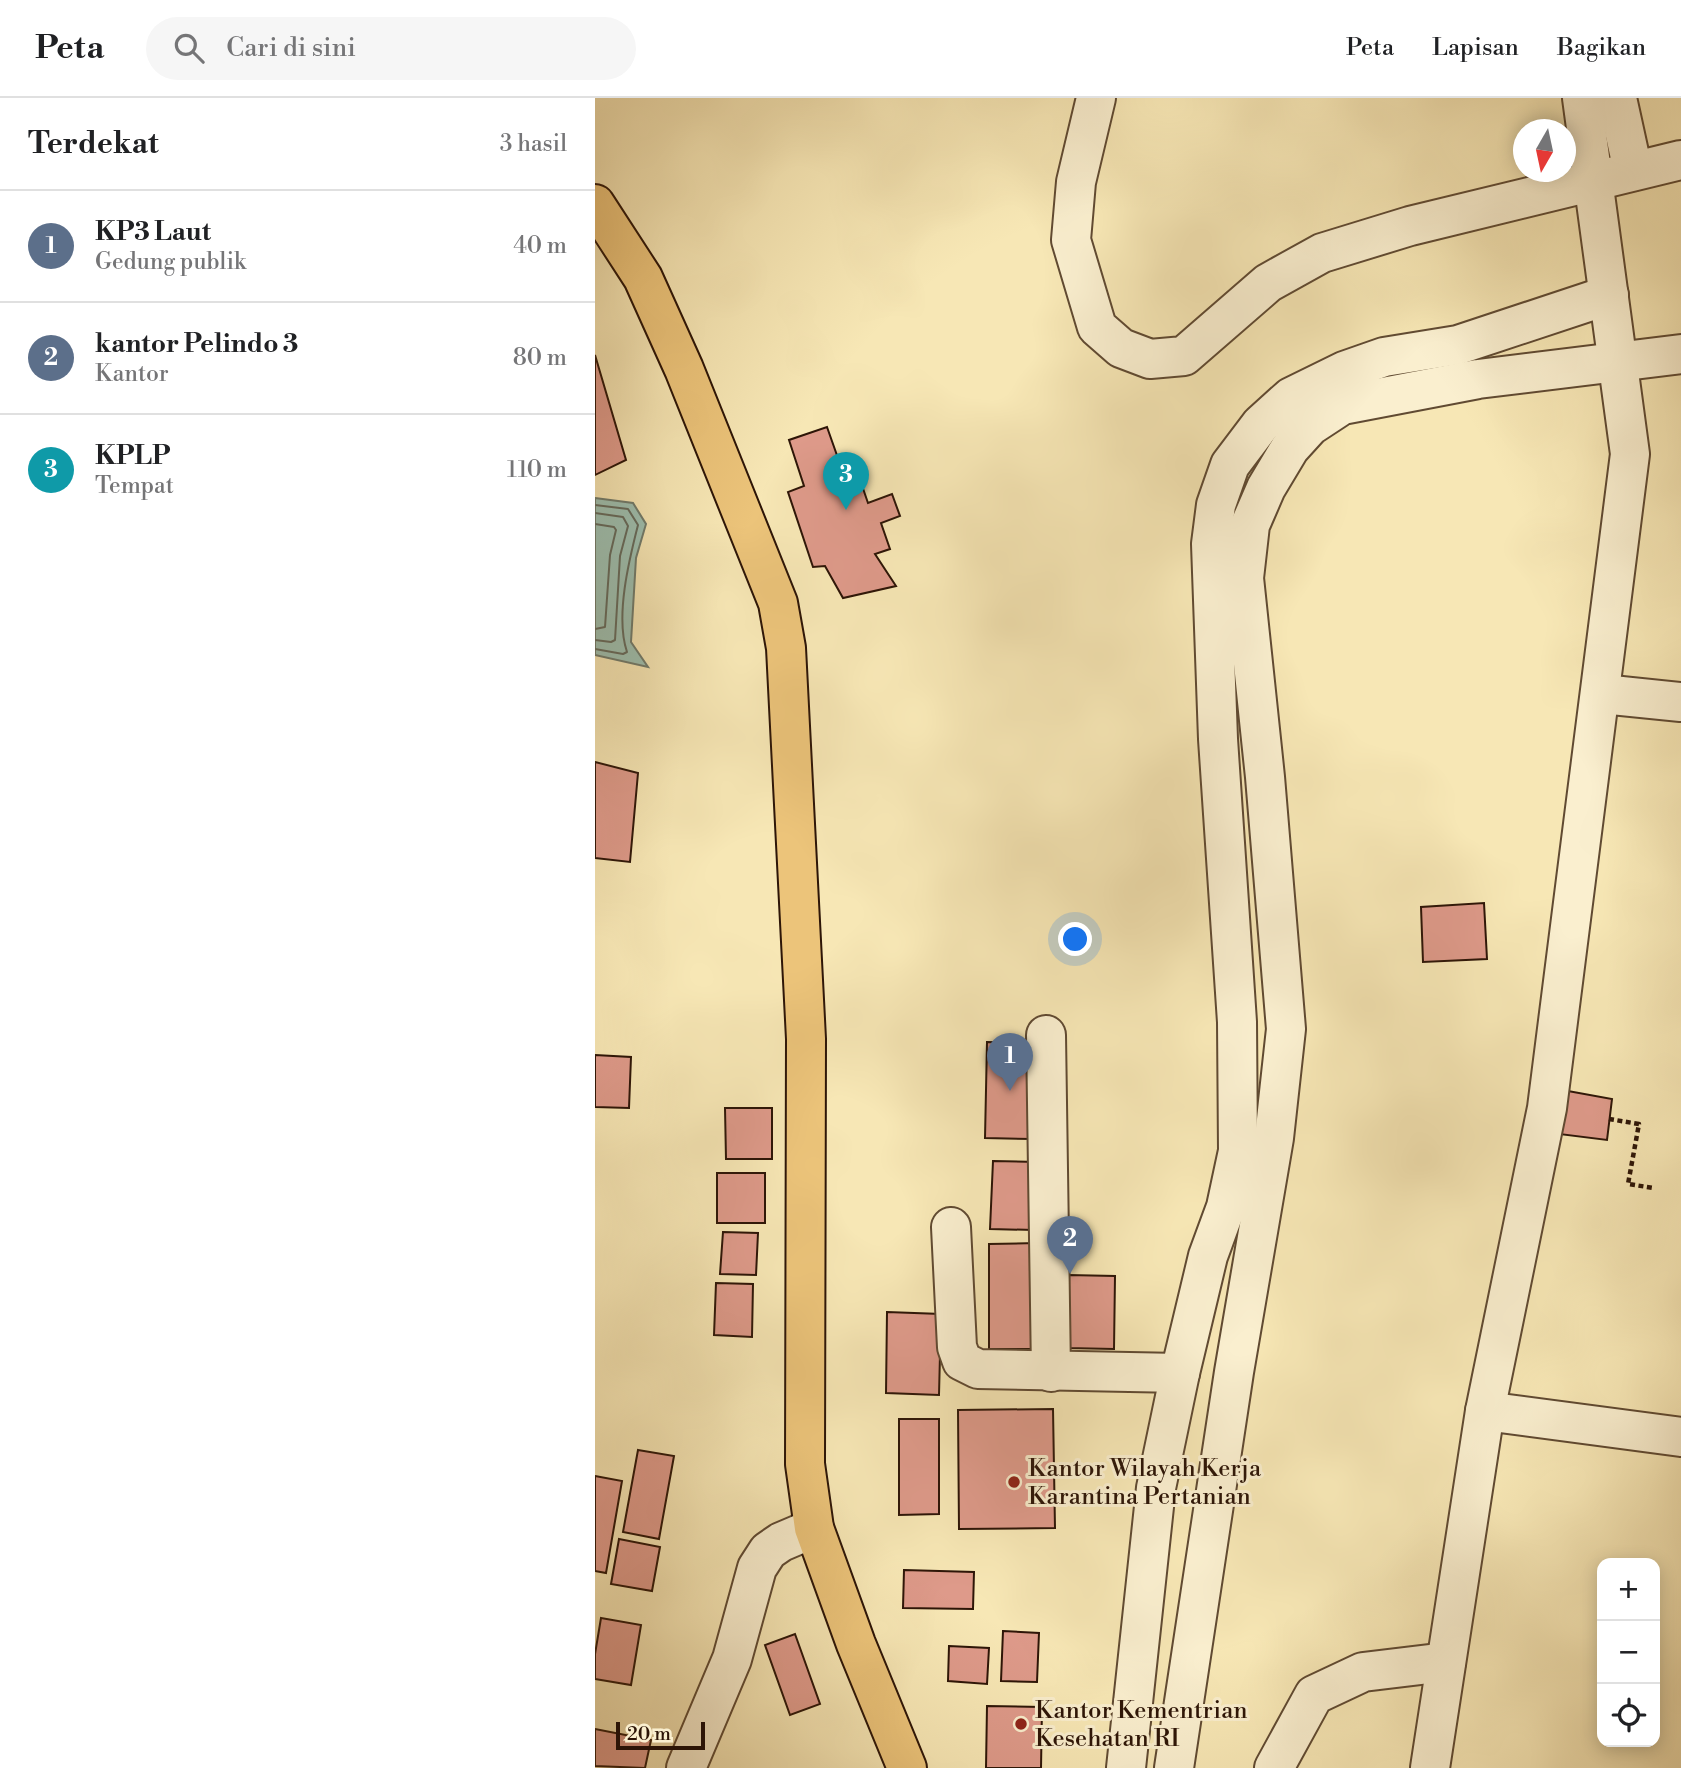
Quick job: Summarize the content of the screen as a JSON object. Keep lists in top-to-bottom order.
{
  "places": ["Kantor Wilayah Kerja Karantina Pertanian", "Kantor Kementrian Kesehatan RI"],
  "scale_bar": "20 m",
  "north": "bottom",
  "page": {
    "header": "Peta",
    "search": "Cari di sini",
    "nav": ["Peta", "Lapisan", "Bagikan"],
    "heading": ["Terdekat", "3 hasil"],
    "list": [
      {
        "mark": "1",
        "name": "KP3 Laut",
        "note": "Gedung publik",
        "value": "40 m"
      },
      {
        "mark": "2",
        "name": "kantor Pelindo 3",
        "note": "Kantor",
        "value": "80 m"
      },
      {
        "mark": "3",
        "name": "KPLP",
        "note": "Tempat",
        "value": "110 m"
      }
    ],
    "pins": ["3", "1", "2"],
    "map_buttons": ["+", "−"],
    "scale": "20 m"
  }
}
